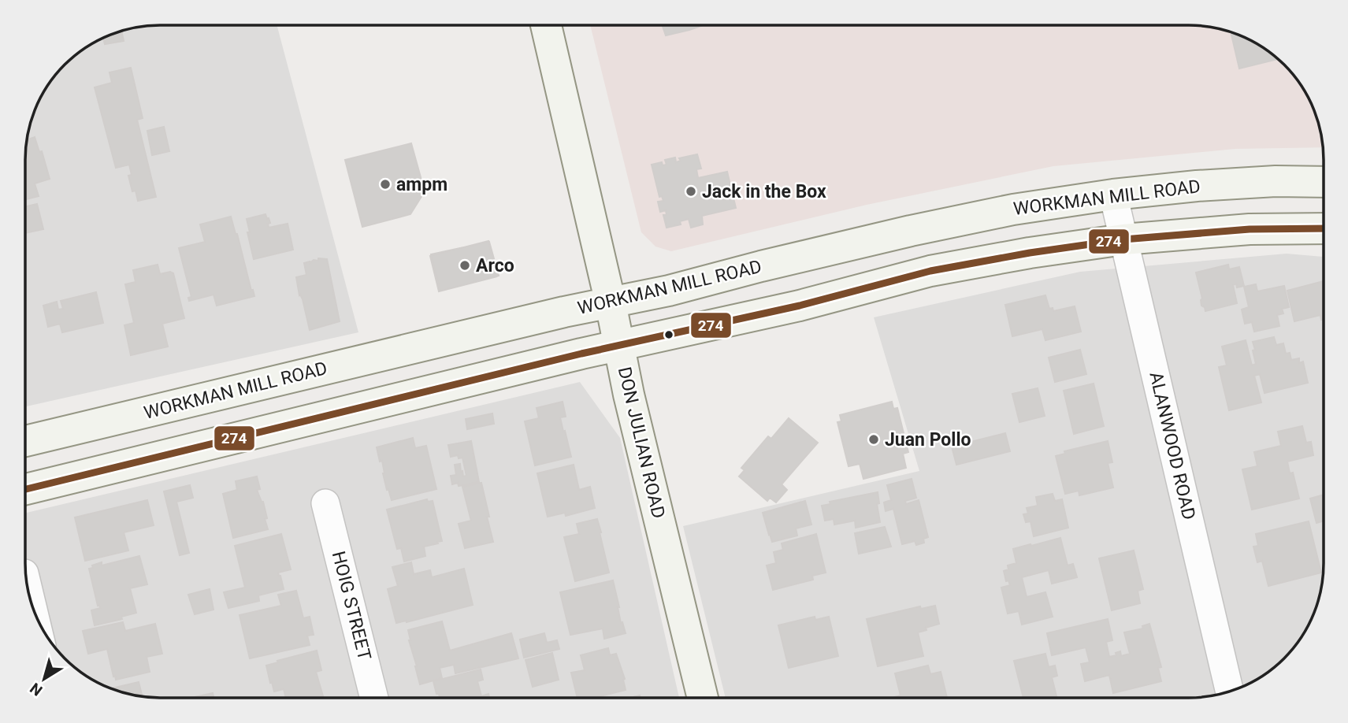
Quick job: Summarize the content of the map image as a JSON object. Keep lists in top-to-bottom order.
{
  "streets": {
    "main road": ["WORKMAN MILL ROAD", "DON JULIAN ROAD"],
    "street": ["ALANWOOD ROAD", "HOIG STREET"]
  },
  "crossings": [
    ["WORKMAN MILL ROAD", "DON JULIAN ROAD"],
    ["WORKMAN MILL ROAD", "ALANWOOD ROAD"]
  ],
  "places": [
    "ampm",
    "Jack in the Box",
    "Arco",
    "Juan Pollo"
  ],
  "lines": ["transit line 274"],
  "north": "bottom left"
}
